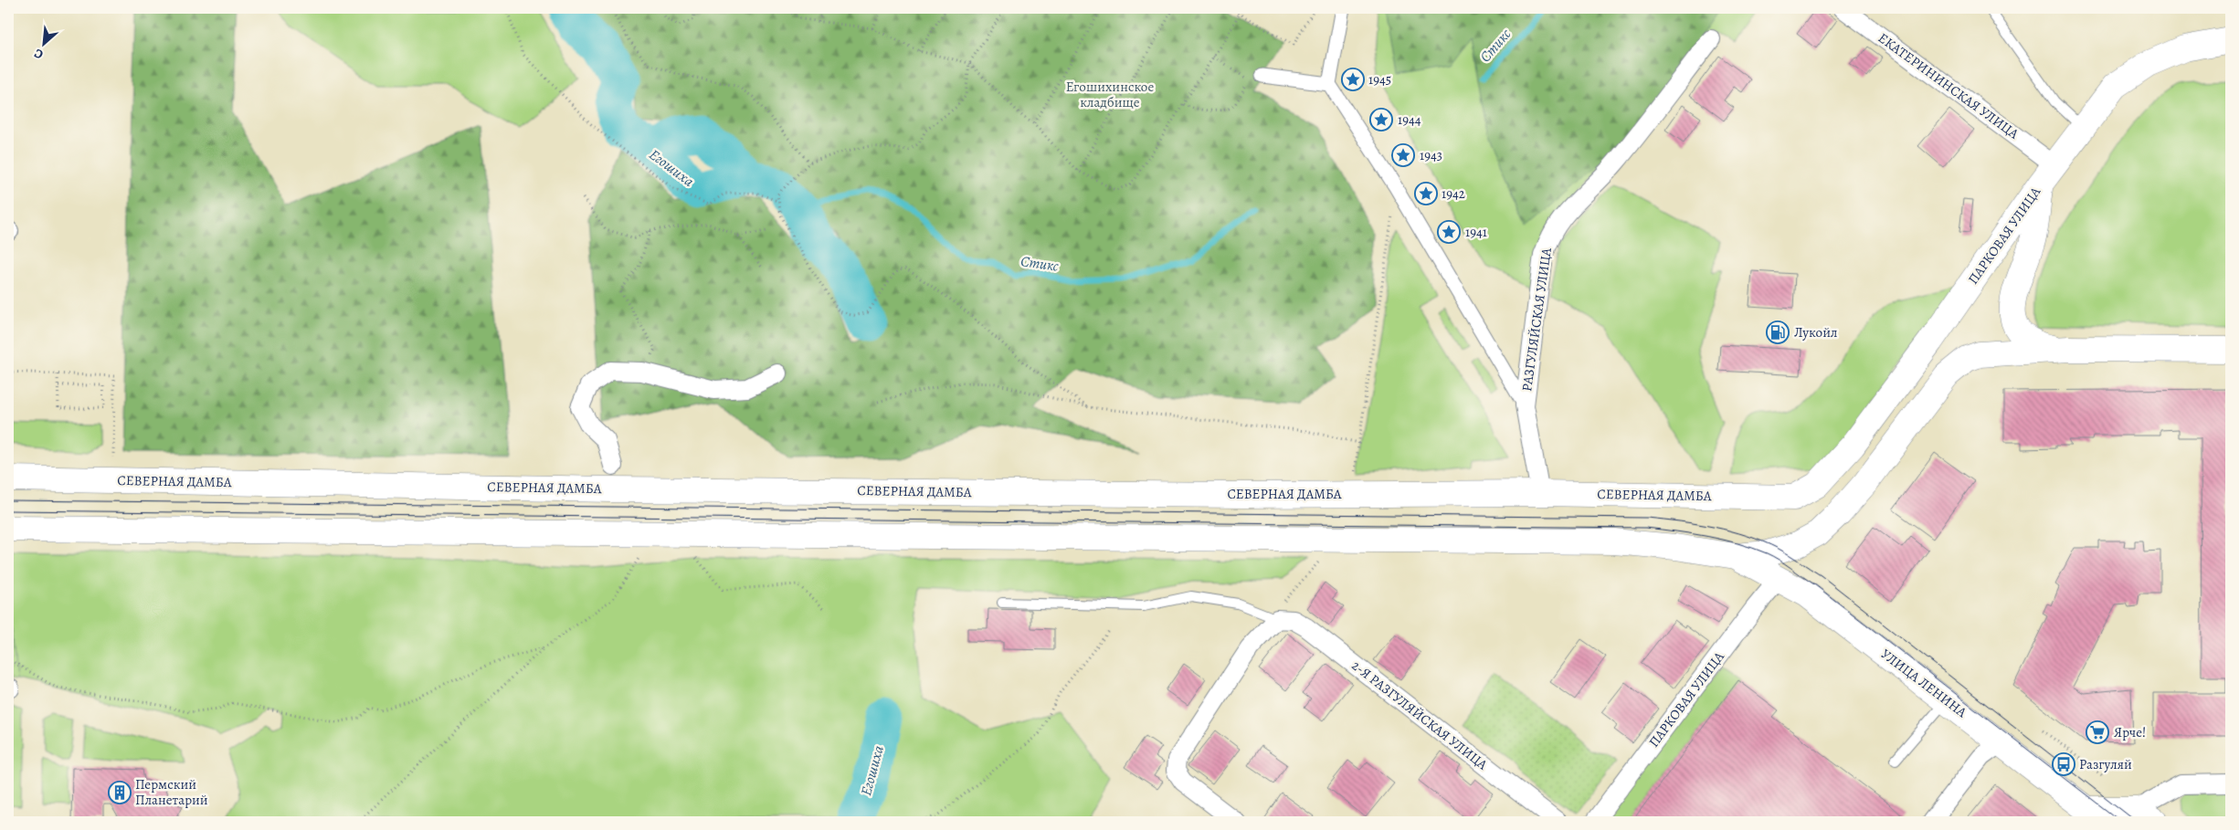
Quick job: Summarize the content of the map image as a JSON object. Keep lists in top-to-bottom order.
{
  "streets": {
    "main road": ["ПАРКОВАЯ УЛИЦА", "СЕВЕРНАЯ ДАМБА", "УЛИЦА ЛЕНИНА"],
    "street": ["ЕКАТЕРИНИНСКАЯ УЛИЦА", "РАЗГУЛЯЙСКАЯ УЛИЦА", "2-Я РАЗГУЛЯЙСКАЯ УЛИЦА"]
  },
  "crossings": [
    ["ЕКАТЕРИНИНСКАЯ УЛИЦА", "ПАРКОВАЯ УЛИЦА"],
    ["ПАРКОВАЯ УЛИЦА", "СЕВЕРНАЯ ДАМБА"],
    ["ПАРКОВАЯ УЛИЦА", "УЛИЦА ЛЕНИНА"],
    ["РАЗГУЛЯЙСКАЯ УЛИЦА", "СЕВЕРНАЯ ДАМБА"]
  ],
  "water": ["Стикс", "Егошиха"],
  "parks": ["Егошихинское кладбище"],
  "places": {
    "place": [
      "1945",
      "1944",
      "1943",
      "1942",
      "1941"
    ],
    "fuel station": ["Лукойл"],
    "supermarket": ["Ярче!"],
    "bus stop": ["Разгуляй"],
    "building": ["Пермский Планетарий"]
  },
  "north": "bottom left"
}
